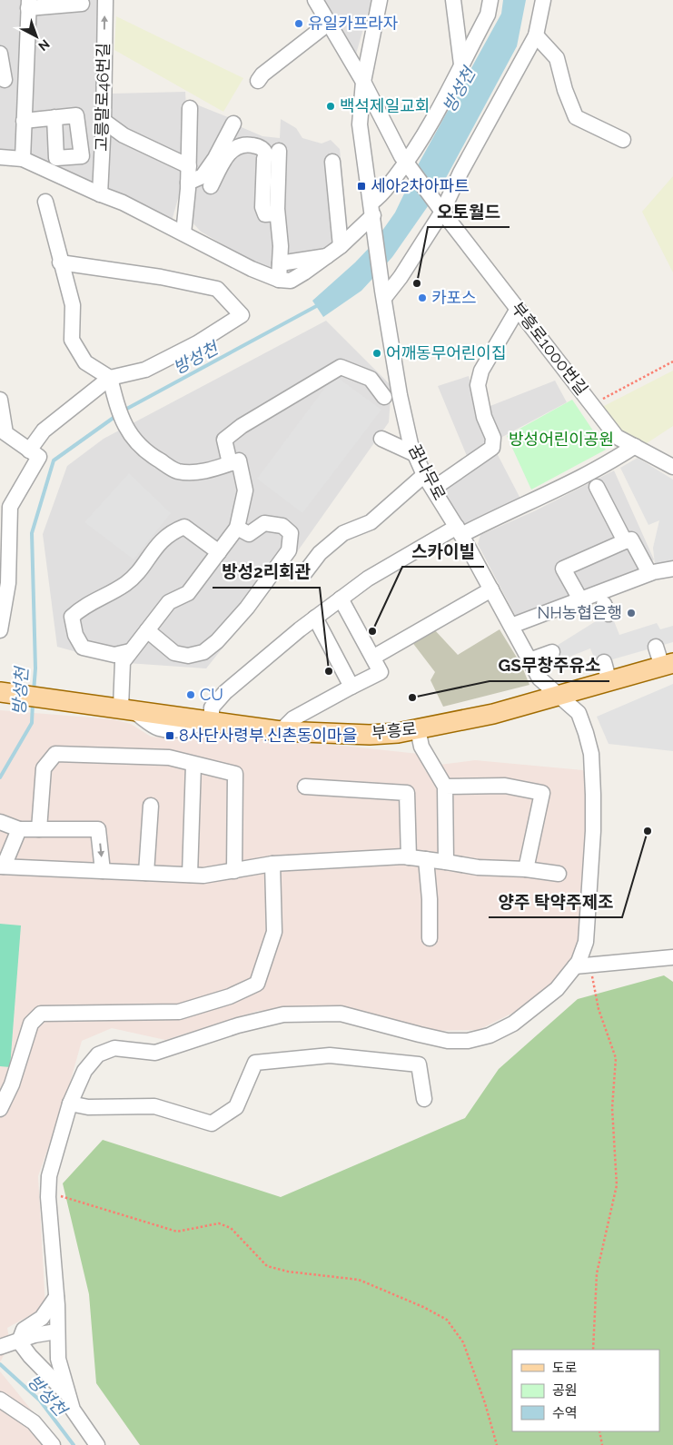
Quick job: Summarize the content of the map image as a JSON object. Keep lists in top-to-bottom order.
{
  "streets": {
    "main road": ["부흥로"],
    "street": ["고릉말로46번길", "부흥로1000번길", "꿈나무로"]
  },
  "crossings": [
    ["꿈나무로", "부흥로"]
  ],
  "water": ["방성천"],
  "parks": ["방성어린이공원"],
  "places": {
    "other": [
      "유일카프라자",
      "백석제일교회",
      "오토월드",
      "카포스",
      "어깨동무어린이집",
      "NH농협은행",
      "스카이빌",
      "방성2리회관",
      "CU",
      "GS무창주유소",
      "양주 탁약주제조"
    ],
    "transit": ["세아2차아파트", "8사단사령부.신촌동이마을"]
  },
  "legend": ["도로", "공원", "수역"],
  "north": "bottom right"
}
